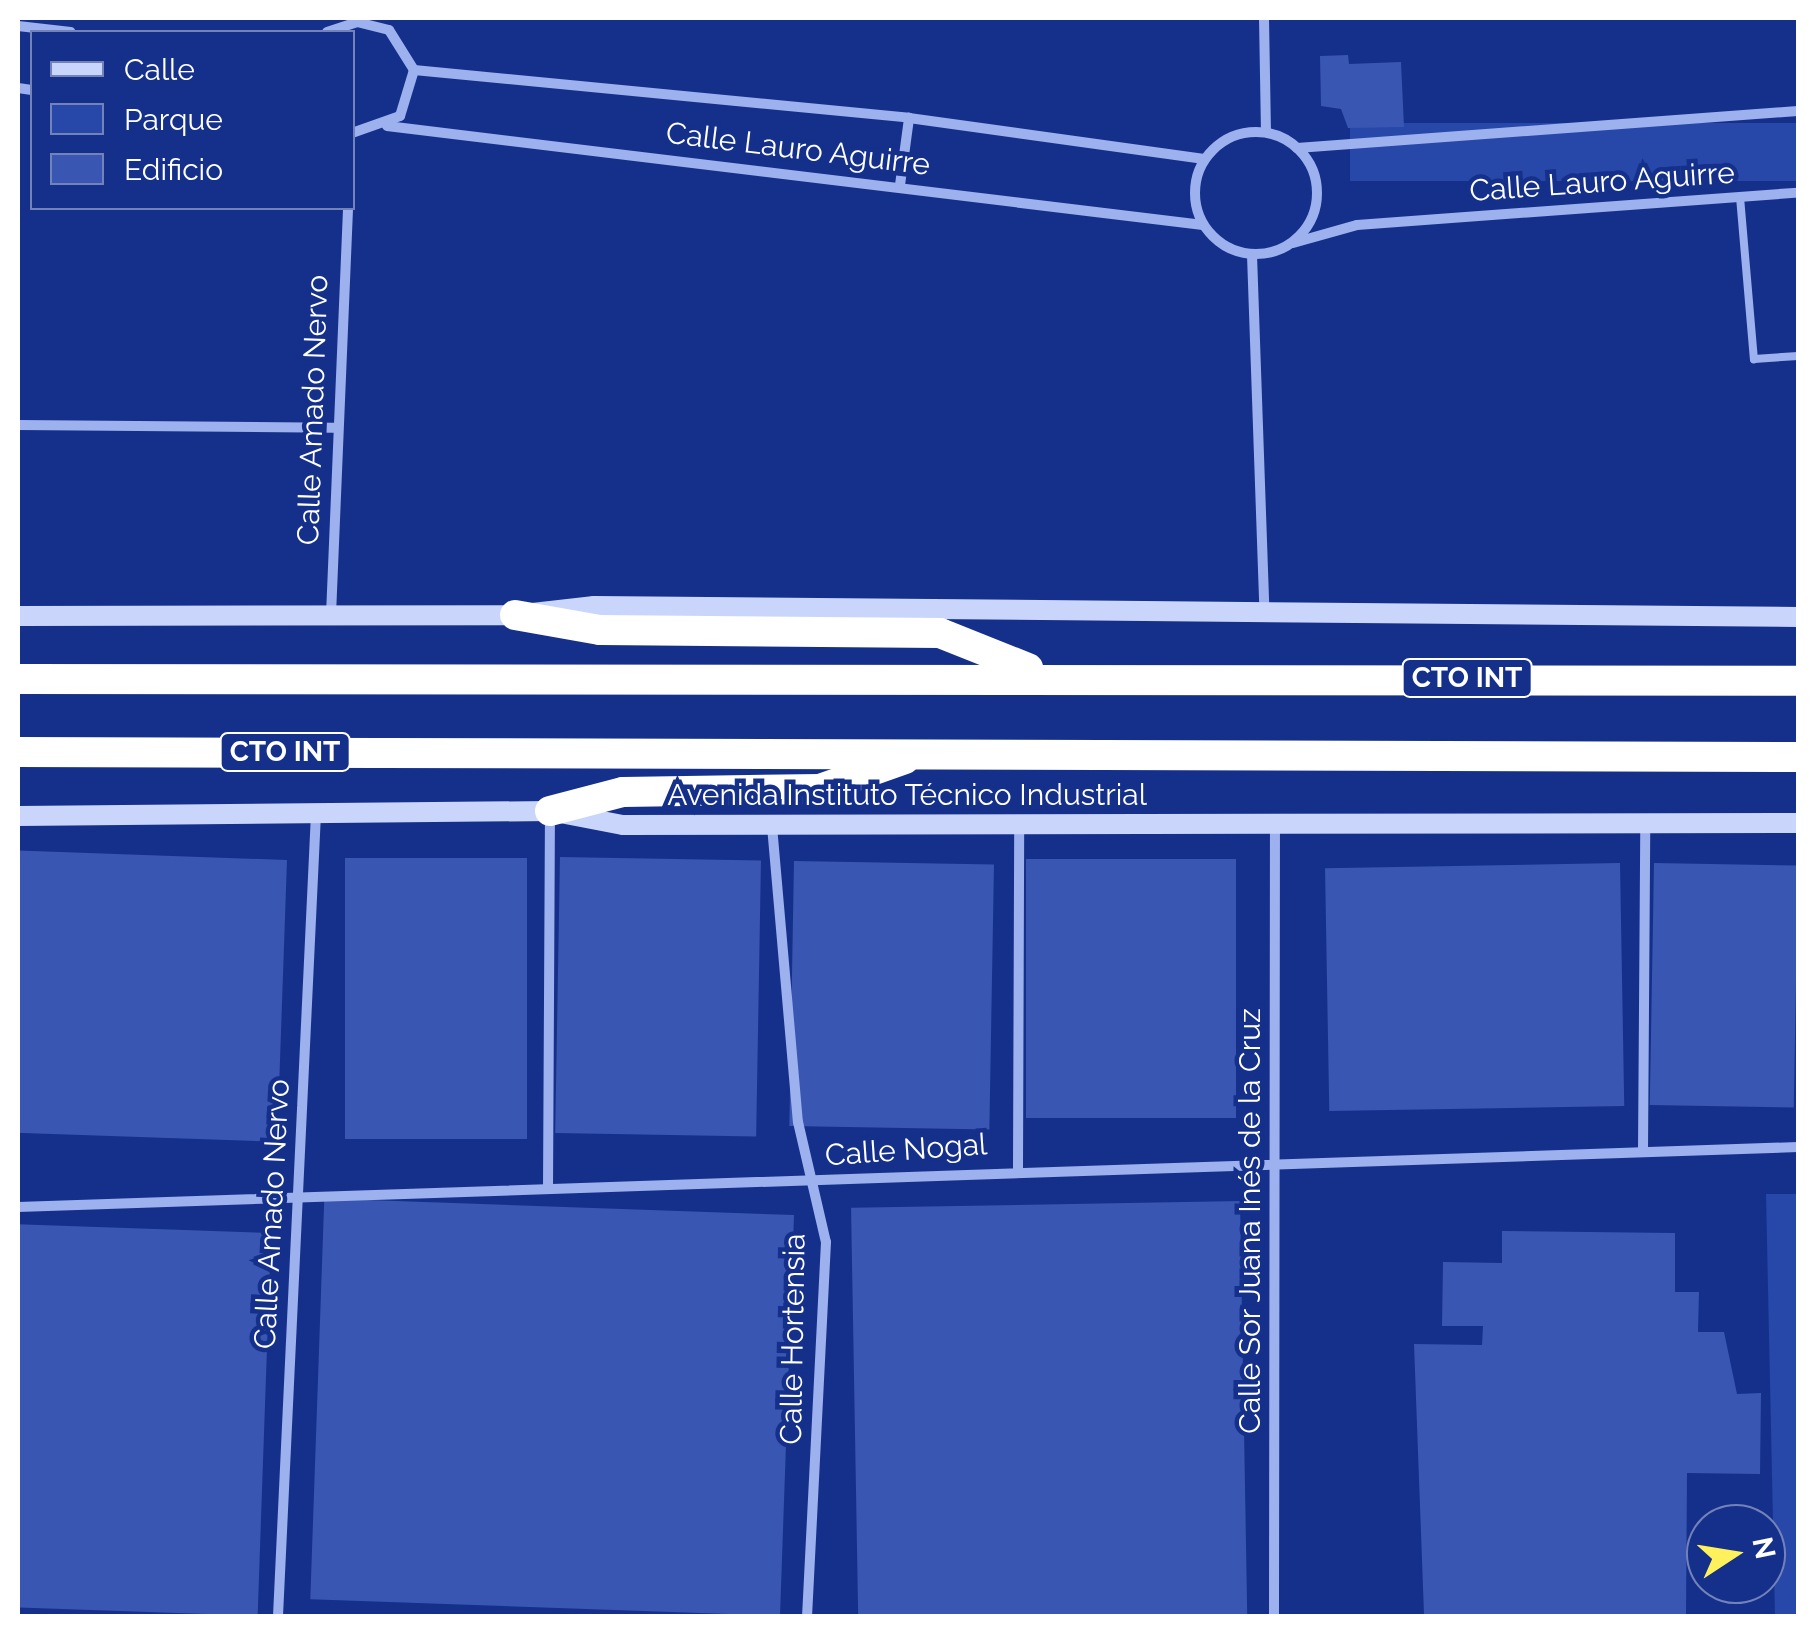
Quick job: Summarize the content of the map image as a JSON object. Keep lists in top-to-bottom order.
{
  "streets": {
    "highway": ["CTO INT"],
    "main road": ["Avenida Instituto Técnico Industrial"],
    "street": [
      "Calle Lauro Aguirre",
      "Calle Amado Nervo",
      "Calle Nogal",
      "Calle Sor Juana Inés de la Cruz",
      "Calle Hortensia"
    ]
  },
  "crossings": [
    ["Calle Amado Nervo", "CTO INT"],
    ["Calle Amado Nervo", "Avenida Instituto Técnico Industrial"],
    ["Calle Amado Nervo", "Calle Nogal"],
    ["Avenida Instituto Técnico Industrial", "Calle Sor Juana Inés de la Cruz"],
    ["Avenida Instituto Técnico Industrial", "Calle Hortensia"],
    ["Calle Nogal", "Calle Sor Juana Inés de la Cruz"],
    ["Calle Nogal", "Calle Hortensia"]
  ],
  "legend": ["Calle", "Parque", "Edificio"],
  "north": "right"
}
